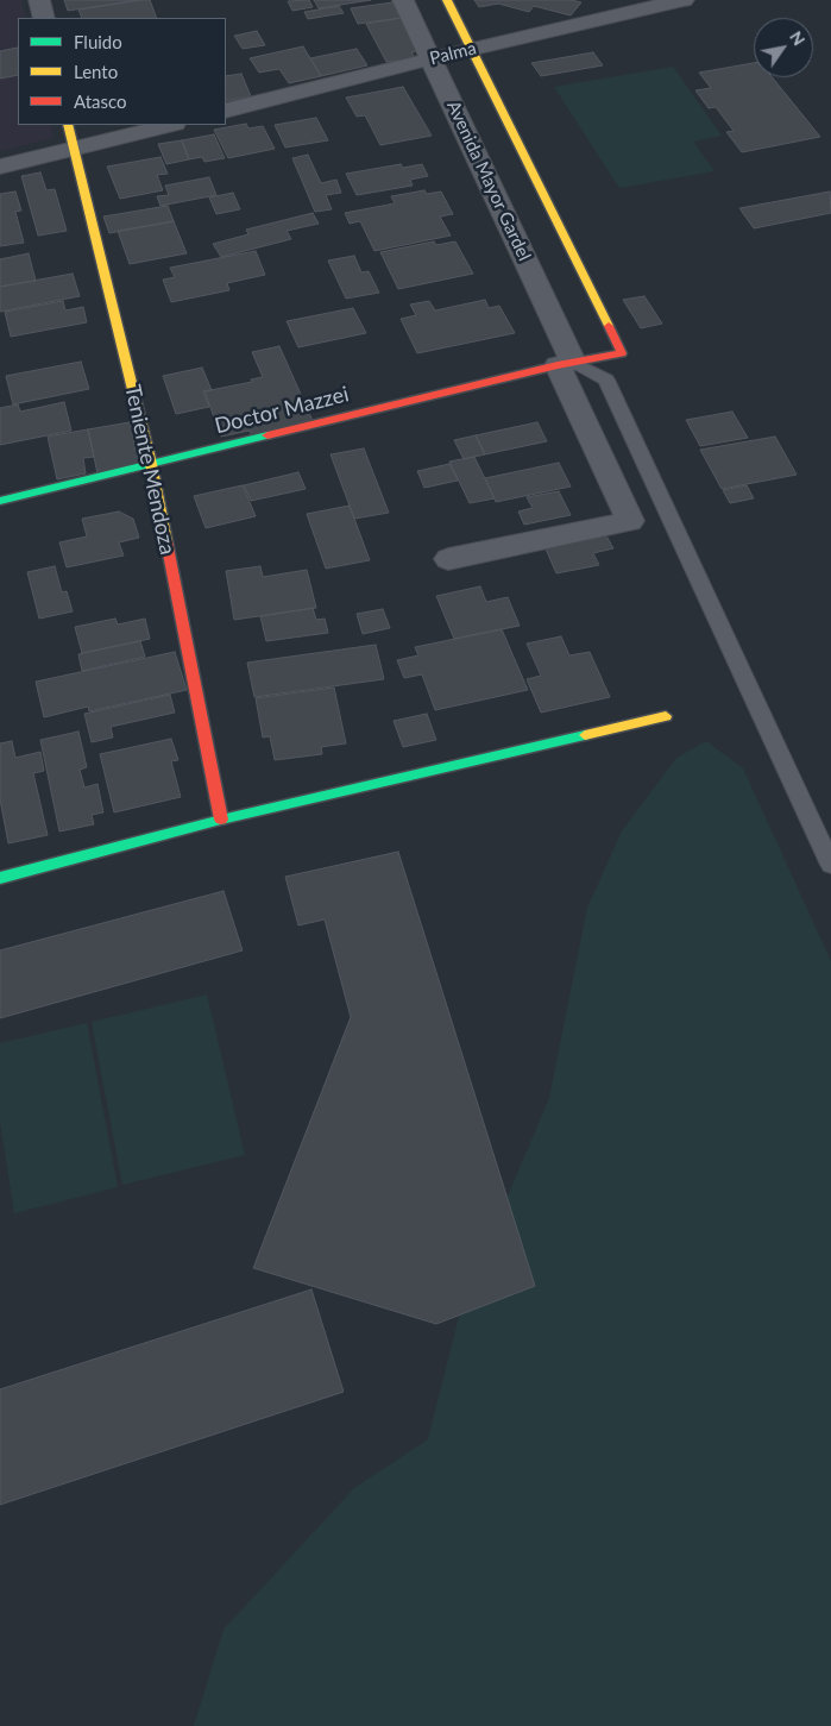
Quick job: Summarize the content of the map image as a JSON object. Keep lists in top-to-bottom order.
{
  "streets": {
    "street": [
      "Palma",
      "Avenida Mayor Gardel",
      "Doctor Mazzei",
      "Teniente Mendoza"
    ]
  },
  "crossings": [
    ["Palma", "Avenida Mayor Gardel"],
    ["Avenida Mayor Gardel", "Doctor Mazzei"],
    ["Doctor Mazzei", "Teniente Mendoza"]
  ],
  "legend": ["Fluido", "Lento", "Atasco"],
  "north": "top right"
}
